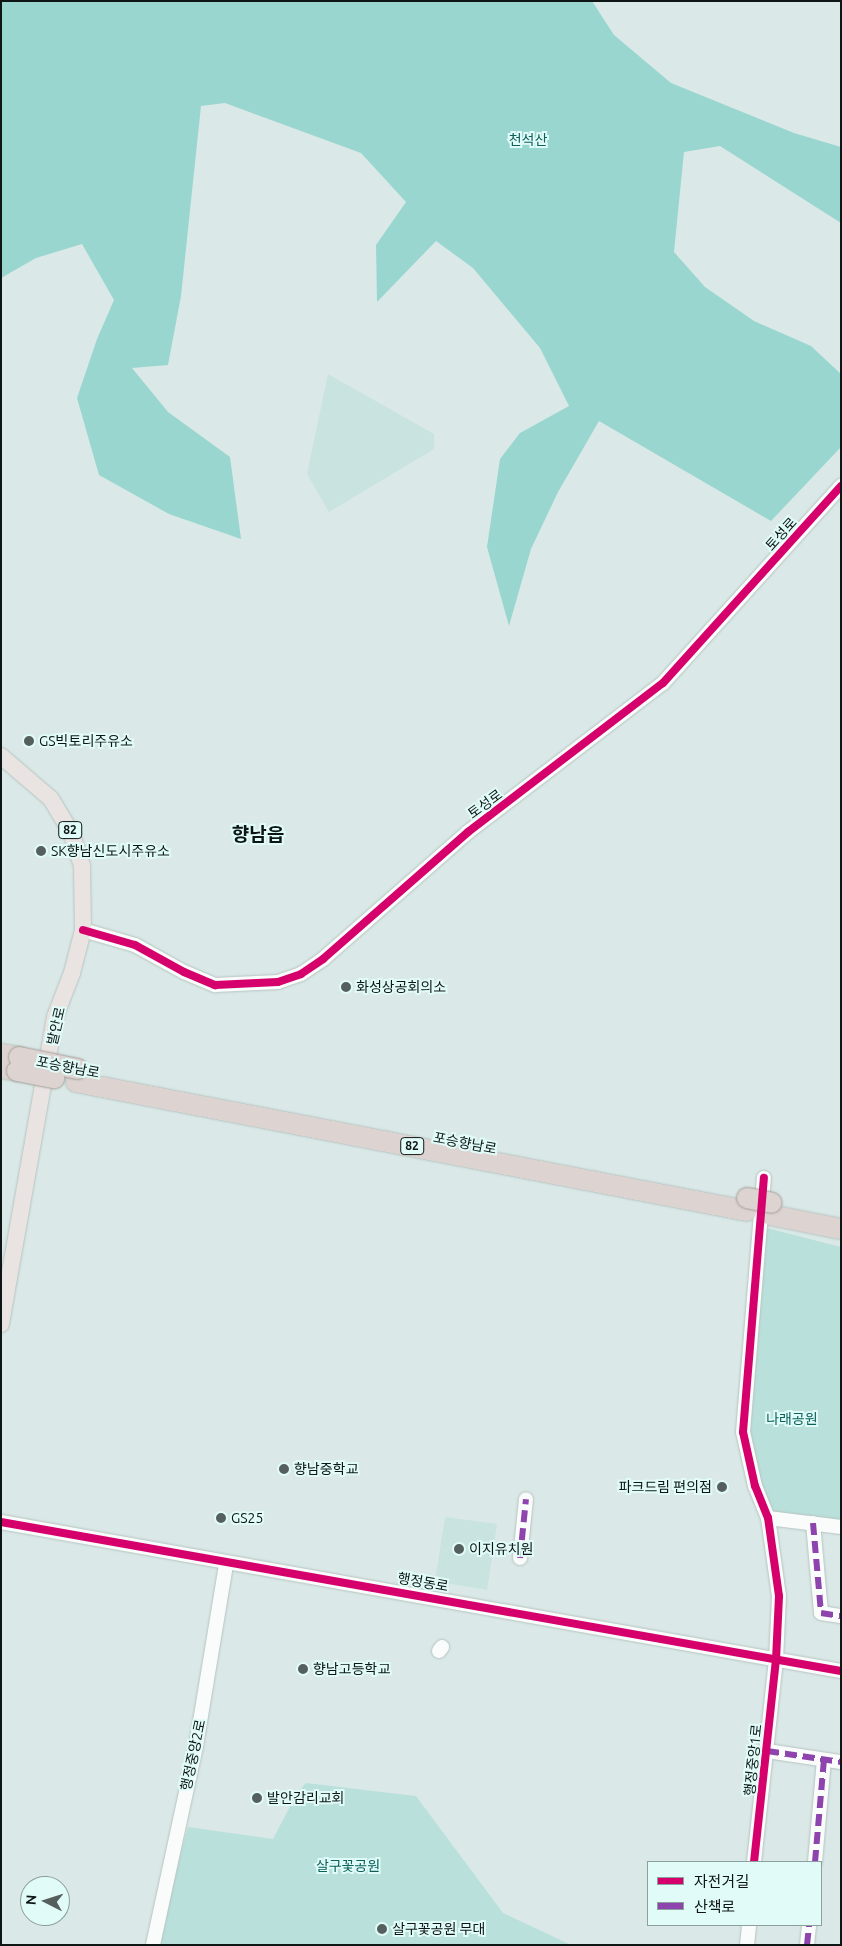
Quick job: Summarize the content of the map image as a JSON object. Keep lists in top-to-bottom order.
{
  "streets": {
    "highway": ["82", "포승향남로"],
    "main road": ["발안로"],
    "street": [
      "토성로",
      "행정동로",
      "행정중앙2로",
      "행정중앙1로"
    ]
  },
  "crossings": [
    ["토성로", "발안로"],
    ["행정동로", "행정중앙2로"],
    ["행정동로", "행정중앙1로"]
  ],
  "districts": ["향남읍"],
  "parks": ["천석산", "나래공원", "살구꽃공원"],
  "places": [
    "GS빅토리주유소",
    "SK향남신도시주유소",
    "화성상공회의소",
    "향남중학교",
    "파크드림 편의점",
    "GS25",
    "이지유치원",
    "향남고등학교",
    "발안감리교회",
    "살구꽃공원 무대"
  ],
  "legend": ["자전거길", "산책로"],
  "north": "left"
}
